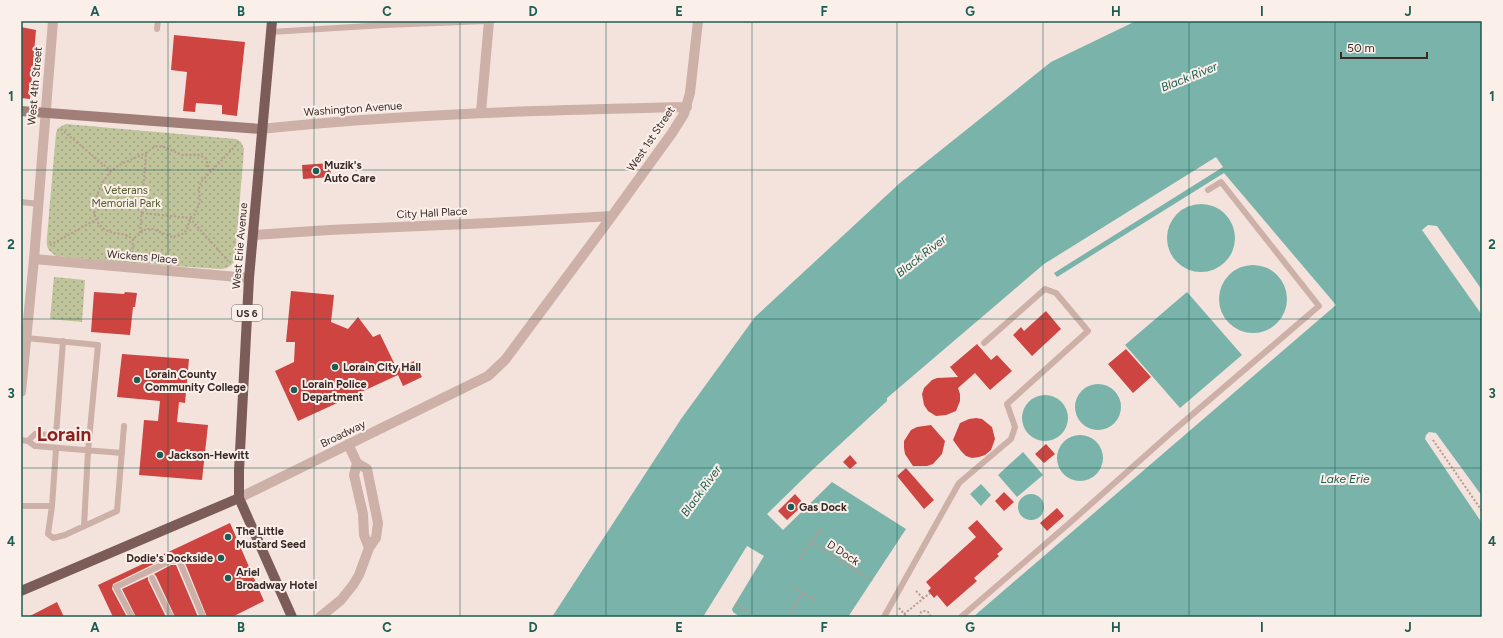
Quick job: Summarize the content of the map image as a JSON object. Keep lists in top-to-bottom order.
{
  "streets": {
    "main road": ["West Erie Avenue", "US 6", "Broadway"],
    "street": [
      "West 4th Street",
      "Washington Avenue",
      "West 1st Street",
      "City Hall Place",
      "Wickens Place"
    ],
    "path": ["D Dock"]
  },
  "crossings": [
    ["West 4th Street", "Washington Avenue"],
    ["West 4th Street", "Wickens Place"],
    ["Washington Avenue", "West 1st Street"],
    ["Washington Avenue", "West Erie Avenue"],
    ["West 1st Street", "City Hall Place"],
    ["West 1st Street", "Broadway"],
    ["City Hall Place", "West Erie Avenue"],
    ["City Hall Place", "Broadway"],
    ["West Erie Avenue", "Wickens Place"],
    ["West Erie Avenue", "US 6"],
    ["West Erie Avenue", "Broadway"],
    ["US 6", "Broadway"]
  ],
  "districts": ["Lorain"],
  "water": ["Black River", "Lake Erie"],
  "parks": ["Veterans Memorial Park"],
  "places": [
    "Muzik's Auto Care",
    "Lorain City Hall",
    "Lorain County Community College",
    "Lorain Police Department",
    "Jackson-Hewitt",
    "Gas Dock",
    "The Little Mustard Seed",
    "Dodie's Dockside",
    "Ariel Broadway Hotel"
  ],
  "scale_bar": "50 m",
  "grid": {
    "columns": [
      "A",
      "B",
      "C",
      "D",
      "E",
      "F",
      "G",
      "H",
      "I",
      "J"
    ],
    "rows": [
      "1",
      "2",
      "3",
      "4"
    ]
  }
}
